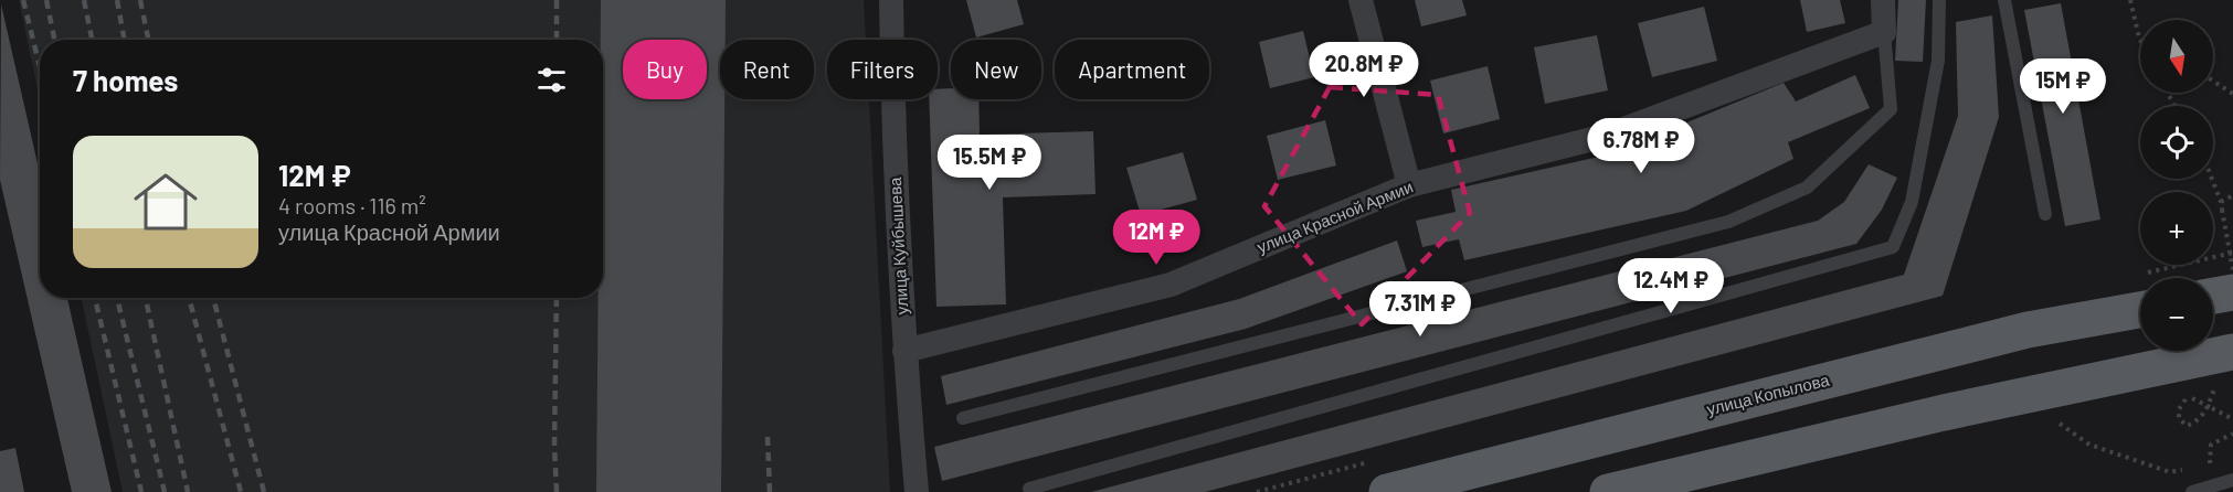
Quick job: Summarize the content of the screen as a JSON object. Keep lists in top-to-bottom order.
{
  "streets": {
    "main road": ["улица Копылова"],
    "street": ["улица Красной Армии", "улица Куйбышева"]
  },
  "crossings": [
    ["улица Красной Армии", "улица Куйбышева"]
  ],
  "north": "bottom",
  "page": {
    "map_buttons": ["+", "−"],
    "chip": [
      "Buy",
      "Rent",
      "Filters",
      "New",
      "Apartment"
    ],
    "heading": "7 homes",
    "price": [
      "20.8M ₽",
      "15M ₽",
      "6.78M ₽",
      "15.5M ₽",
      "12M ₽",
      "12.4M ₽",
      "7.31M ₽"
    ],
    "list": [
      {
        "name": "12M ₽",
        "note": "4 rooms · 116 m² · улица Красной Армии"
      }
    ]
  }
}
